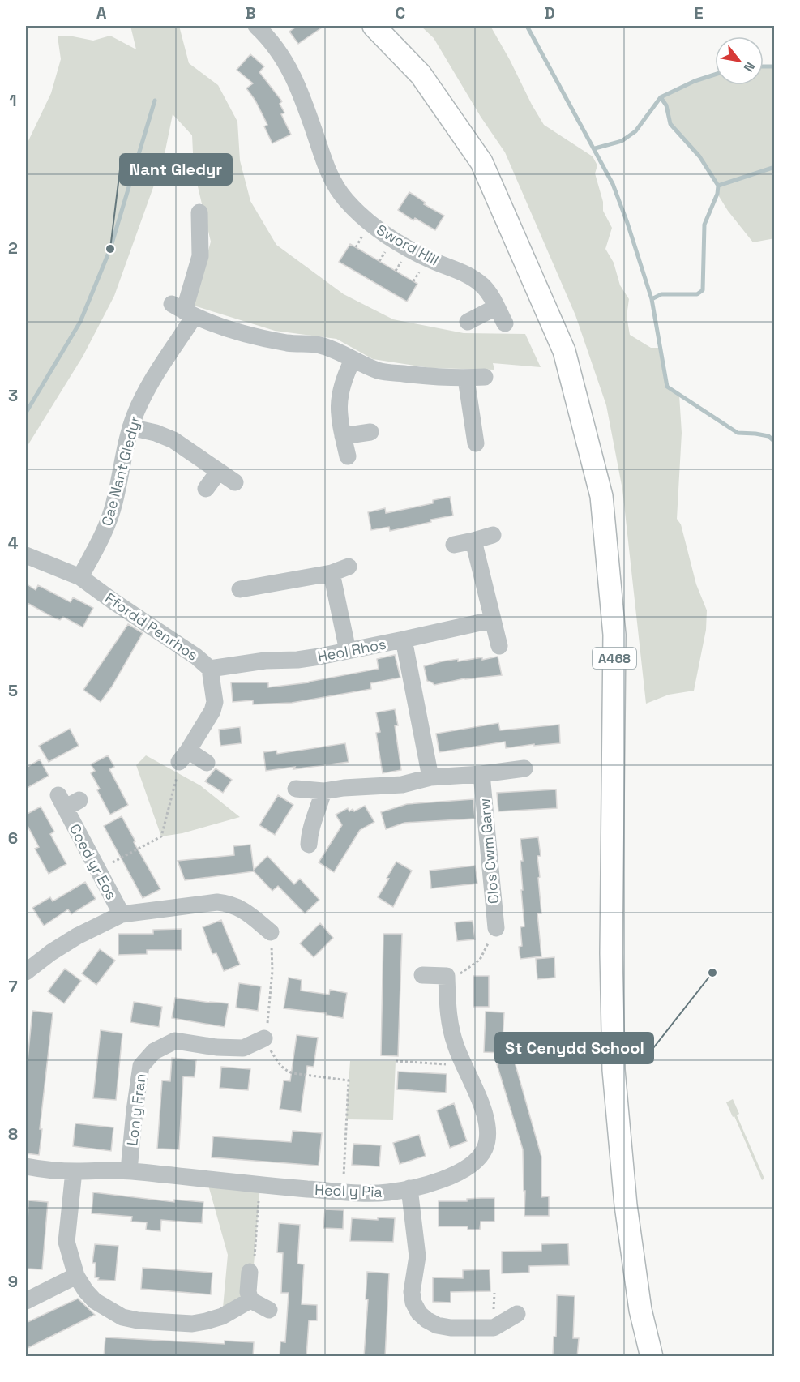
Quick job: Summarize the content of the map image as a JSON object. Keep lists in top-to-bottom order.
{
  "streets": {
    "main road": ["A468"],
    "street": [
      "Sword Hill",
      "Cae Nant Gledyr",
      "Ffordd Penrhos",
      "Heol Rhos",
      "Clos Cwm Garw",
      "Coed yr Eos",
      "Lon y Fran",
      "Heol y Pia"
    ]
  },
  "crossings": [
    ["Cae Nant Gledyr", "Ffordd Penrhos"],
    ["Ffordd Penrhos", "Heol Rhos"],
    ["Lon y Fran", "Heol y Pia"]
  ],
  "places": ["Nant Gledyr", "St Cenydd School"],
  "north": "bottom right",
  "grid": {
    "columns": [
      "A",
      "B",
      "C",
      "D",
      "E"
    ],
    "rows": [
      "1",
      "2",
      "3",
      "4",
      "5",
      "6",
      "7",
      "8",
      "9"
    ]
  }
}
